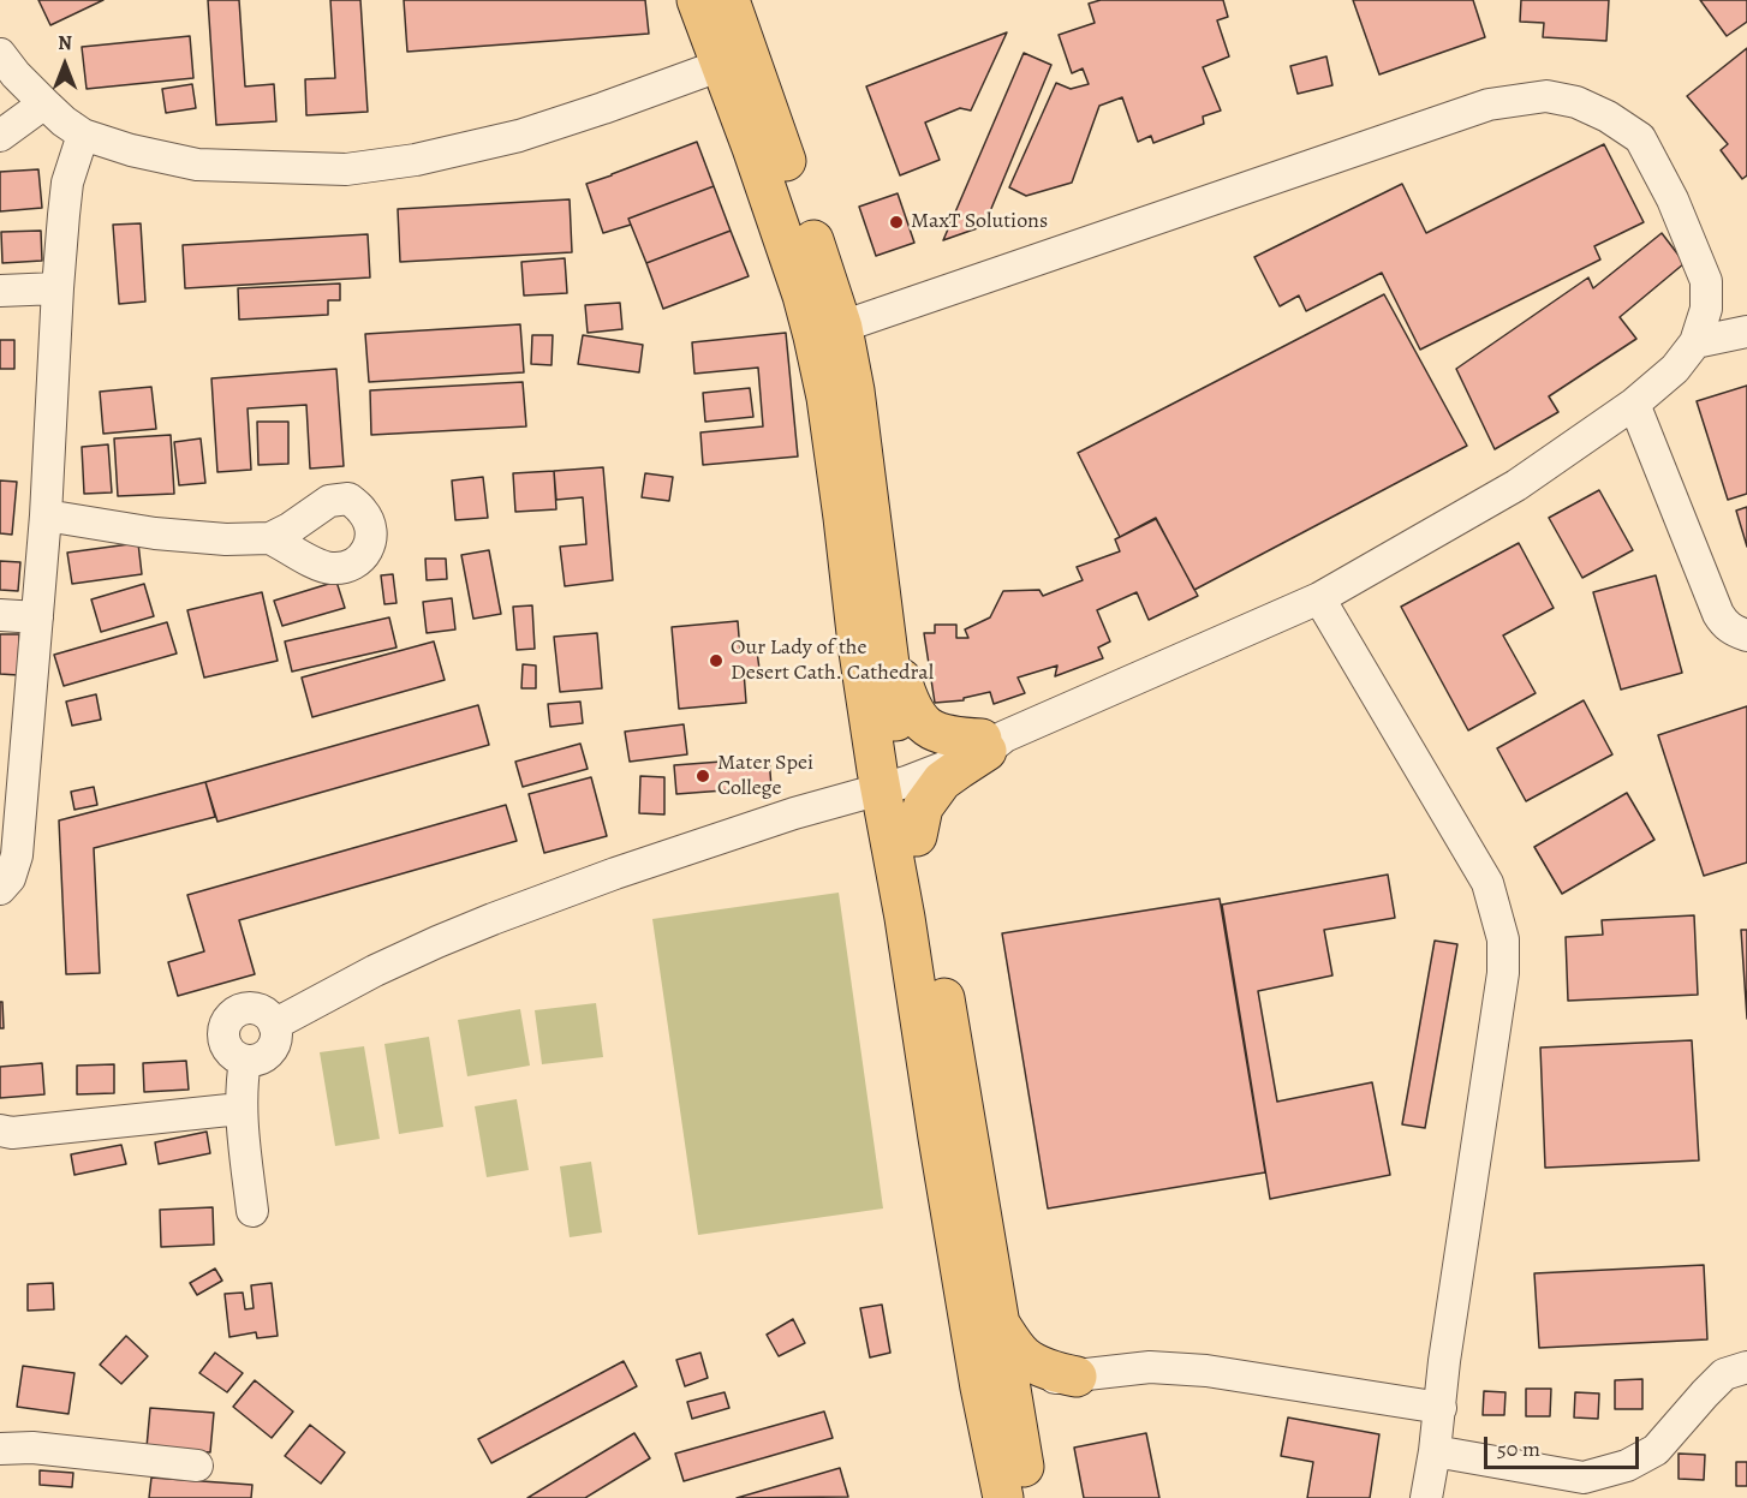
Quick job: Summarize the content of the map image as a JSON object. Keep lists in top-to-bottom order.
{
  "places": ["MaxT Solutions", "Our Lady of the Desert Cath. Cathedral", "Mater Spei College"],
  "scale_bar": "50 m",
  "north": "top"
}
